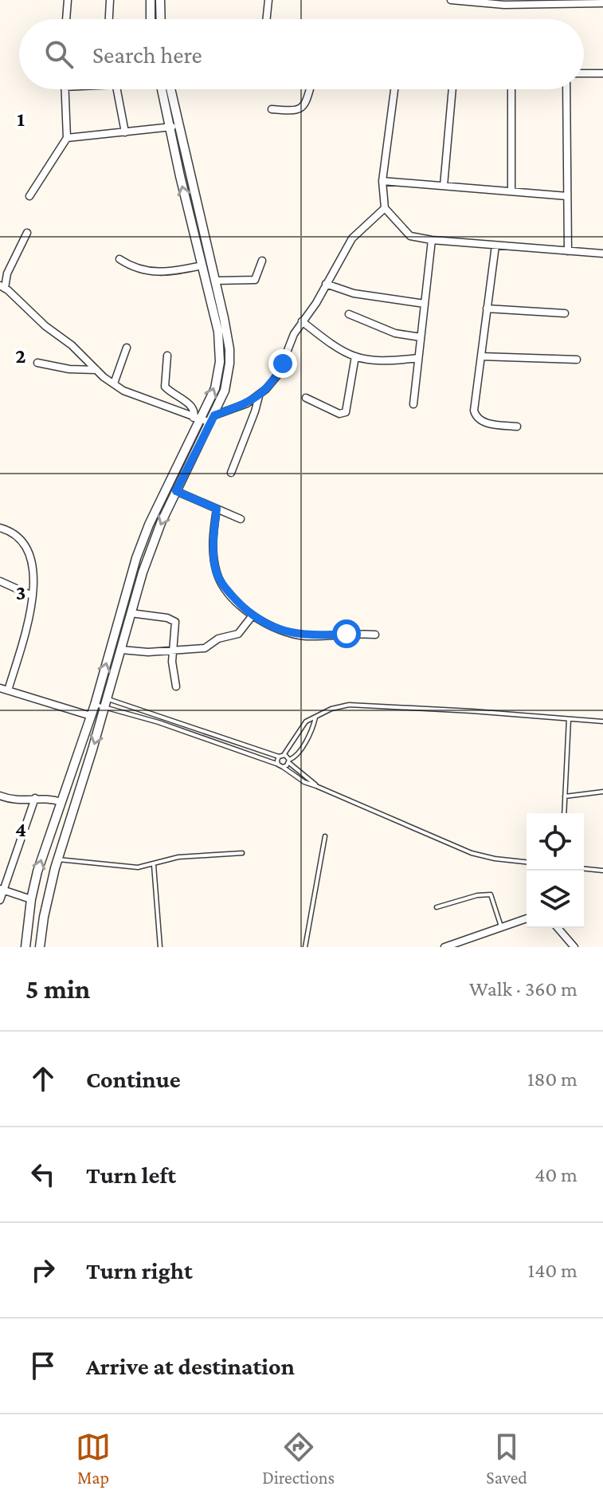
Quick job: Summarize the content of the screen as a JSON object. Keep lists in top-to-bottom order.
{
  "page": {
    "search": "Search here",
    "heading": ["5 min", "Walk · 360 m"],
    "list": [
      ["Continue", "180 m"],
      ["Turn left", "40 m"],
      ["Turn right", "140 m"],
      "Arrive at destination"
    ],
    "nav": ["Map", "Directions", "Saved"]
  },
  "grid": {
    "rows": [
      "1",
      "2",
      "3",
      "4"
    ]
  }
}
